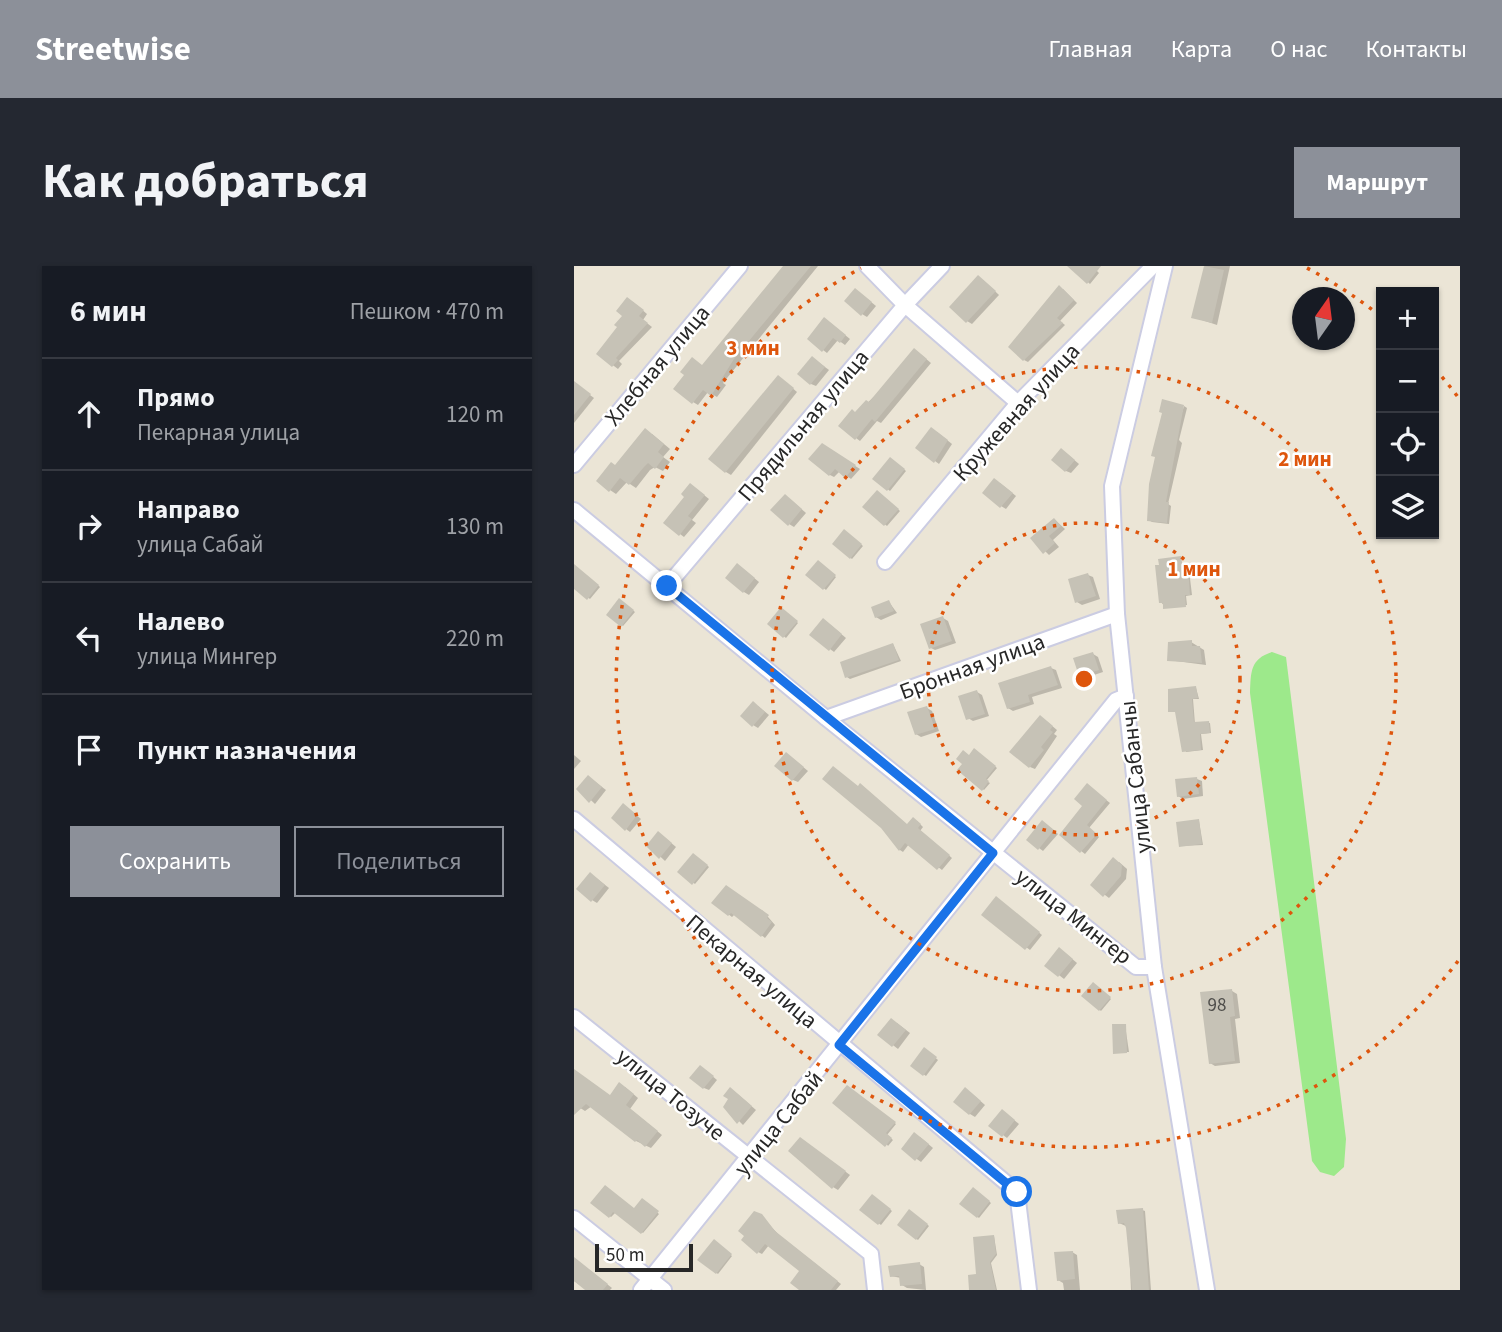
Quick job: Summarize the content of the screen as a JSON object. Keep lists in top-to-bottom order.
{
  "streets": {
    "street": [
      "Хлебная улица",
      "Кружевная улица",
      "Прядильная улица",
      "Бронная улица",
      "улица Сабанчы",
      "улица Мингер",
      "Пекарная улица",
      "улица Тозуче",
      "улица Сабай"
    ]
  },
  "crossings": [
    ["Прядильная улица", "улица Мингер"],
    ["Бронная улица", "улица Сабанчы"],
    ["Бронная улица", "улица Мингер"],
    ["улица Сабанчы", "улица Мингер"],
    ["улица Сабанчы", "улица Сабай"],
    ["улица Мингер", "улица Сабай"],
    ["Пекарная улица", "улица Сабай"],
    ["улица Тозуче", "улица Сабай"]
  ],
  "house_numbers": ["98"],
  "scale_bar": "50 m",
  "north": "top",
  "page": {
    "header": "Streetwise",
    "nav": [
      "Главная",
      "Карта",
      "О нас",
      "Контакты"
    ],
    "title": "Как добраться",
    "buttons": [
      "Маршрут",
      ["Сохранить", "Поделиться"]
    ],
    "heading": ["6 мин", "Пешком · 470 m"],
    "map_buttons": ["+", "−"],
    "list": [
      ["Прямо", "Пекарная улица", "120 m"],
      ["Направо", "улица Сабай", "130 m"],
      ["Налево", "улица Мингер", "220 m"],
      "Пункт назначения"
    ],
    "scale": "50 m"
  },
  "rings": ["3 мин", "2 мин", "1 мин"]
}
